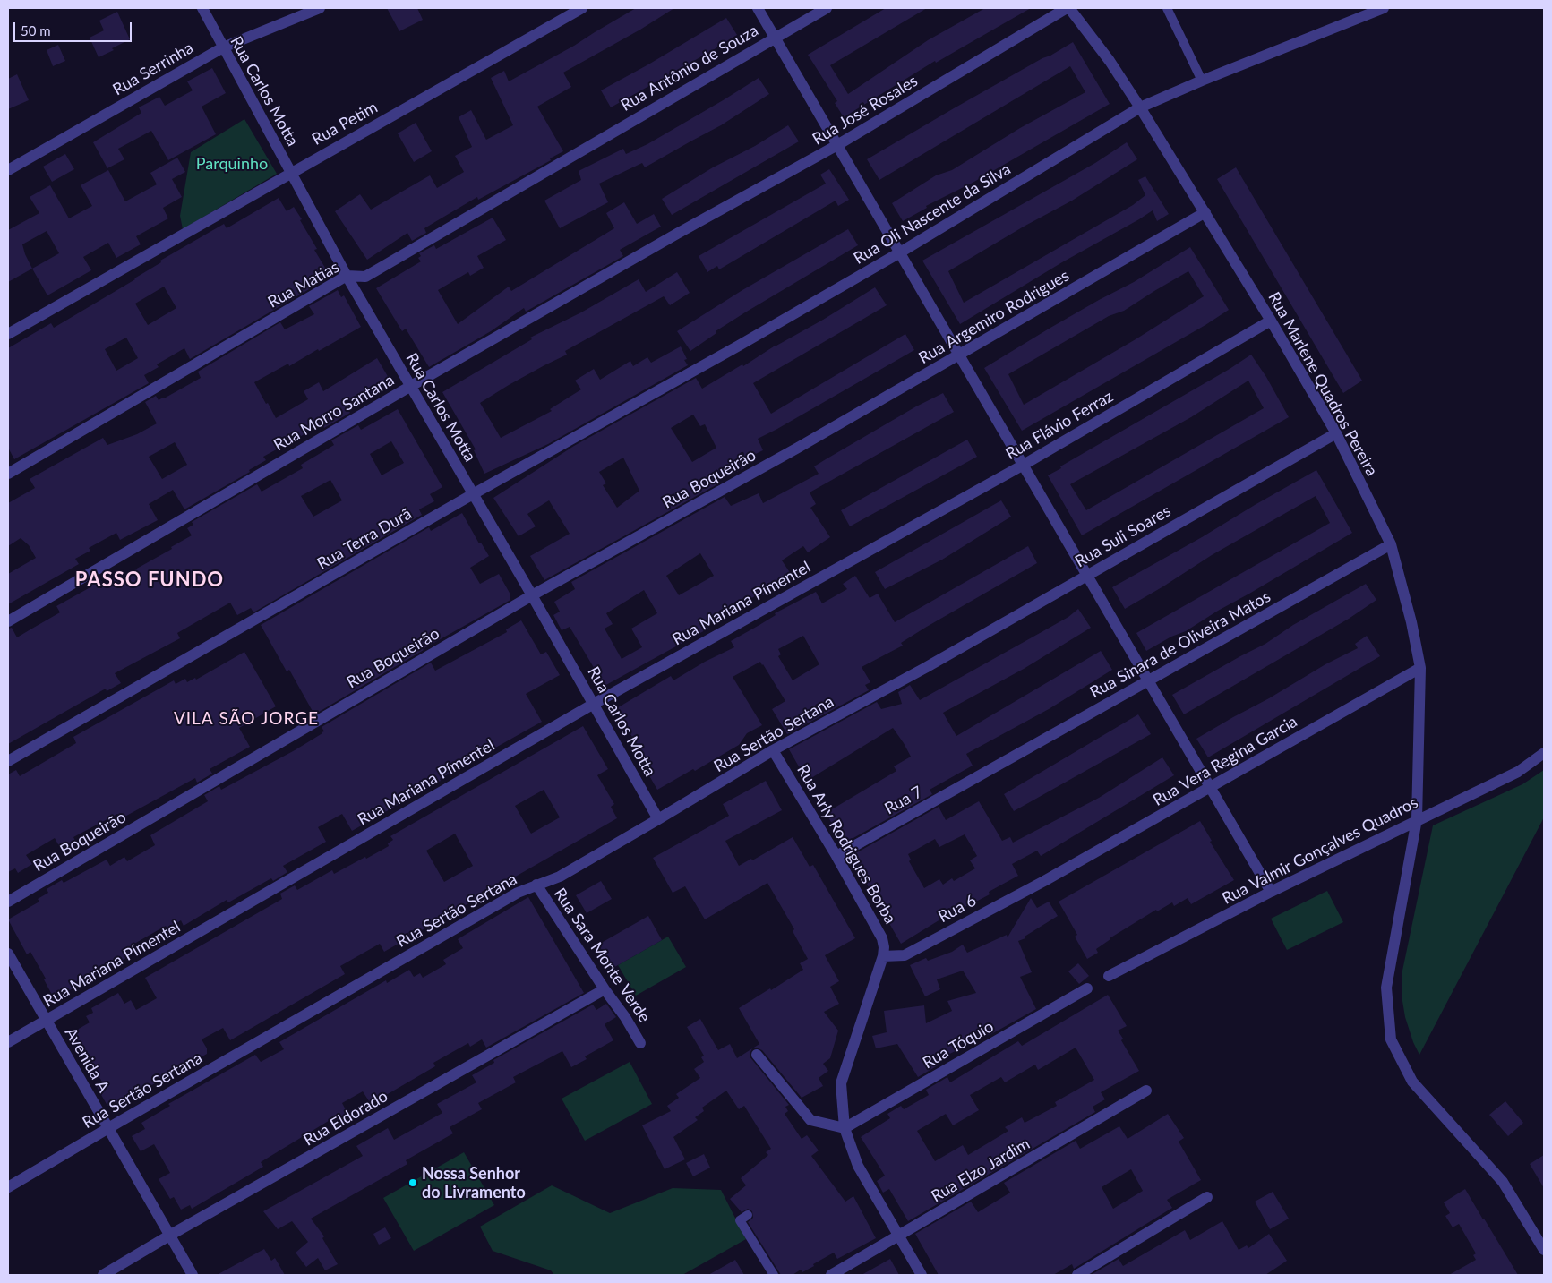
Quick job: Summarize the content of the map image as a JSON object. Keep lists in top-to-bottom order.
{
  "streets": {
    "street": [
      "Rua Antônio de Souza",
      "Rua Serrinha",
      "Rua Carlos Motta",
      "Rua José Rosales",
      "Rua Petim",
      "Rua Oli Nascente da Silva",
      "Rua Matias",
      "Rua Argemiro Rodrigues",
      "Rua Marlene Quadros Pereira",
      "Rua Morro Santana",
      "Rua Flávio Ferraz",
      "Rua Boqueirão",
      "Rua Suli Soares",
      "Rua Terra Durã",
      "Rua Mariana Pímentel",
      "Rua Sinara de Oliveira Matos",
      "Rua Sertão Sertana",
      "Rua Vera Regina Garcia",
      "Rua 7",
      "Rua Arly Rodrigues Borba",
      "Rua Valmir Gonçalves Quadros",
      "Rua 6",
      "Rua Sara Monte Verde",
      "Rua Tóquio",
      "Avenida A",
      "Rua Eldorado",
      "Rua Elzo Jardim"
    ]
  },
  "crossings": [
    ["Rua Antônio de Souza", "Rua Matias"],
    ["Rua Serrinha", "Rua Carlos Motta"],
    ["Rua Carlos Motta", "Rua Petim"],
    ["Rua Carlos Motta", "Rua Matias"],
    ["Rua Carlos Motta", "Rua Morro Santana"],
    ["Rua Carlos Motta", "Rua Boqueirão"],
    ["Rua Carlos Motta", "Rua Terra Durã"],
    ["Rua Carlos Motta", "Rua Mariana Pímentel"],
    ["Rua Carlos Motta", "Rua Sertão Sertana"],
    ["Rua José Rosales", "Rua Marlene Quadros Pereira"],
    ["Rua José Rosales", "Rua Morro Santana"],
    ["Rua Oli Nascente da Silva", "Rua Marlene Quadros Pereira"],
    ["Rua Oli Nascente da Silva", "Rua Terra Durã"],
    ["Rua Argemiro Rodrigues", "Rua Marlene Quadros Pereira"],
    ["Rua Argemiro Rodrigues", "Rua Boqueirão"],
    ["Rua Marlene Quadros Pereira", "Rua Flávio Ferraz"],
    ["Rua Marlene Quadros Pereira", "Rua Suli Soares"],
    ["Rua Marlene Quadros Pereira", "Rua Sinara de Oliveira Matos"],
    ["Rua Marlene Quadros Pereira", "Rua Vera Regina Garcia"],
    ["Rua Marlene Quadros Pereira", "Rua Valmir Gonçalves Quadros"],
    ["Rua Flávio Ferraz", "Rua Mariana Pímentel"],
    ["Rua Suli Soares", "Rua Sertão Sertana"],
    ["Rua Mariana Pímentel", "Avenida A"],
    ["Rua Sinara de Oliveira Matos", "Rua 7"],
    ["Rua Sertão Sertana", "Rua Arly Rodrigues Borba"],
    ["Rua Sertão Sertana", "Rua Sara Monte Verde"],
    ["Rua Sertão Sertana", "Avenida A"],
    ["Rua Vera Regina Garcia", "Rua 6"],
    ["Rua 7", "Rua Arly Rodrigues Borba"],
    ["Rua Arly Rodrigues Borba", "Rua 6"],
    ["Rua Sara Monte Verde", "Rua Eldorado"],
    ["Avenida A", "Rua Eldorado"]
  ],
  "districts": ["PASSO FUNDO", "VILA SÃO JORGE"],
  "parks": ["Parquinho"],
  "places": ["Nossa Senhor do Livramento"],
  "scale_bar": "50 m"
}
